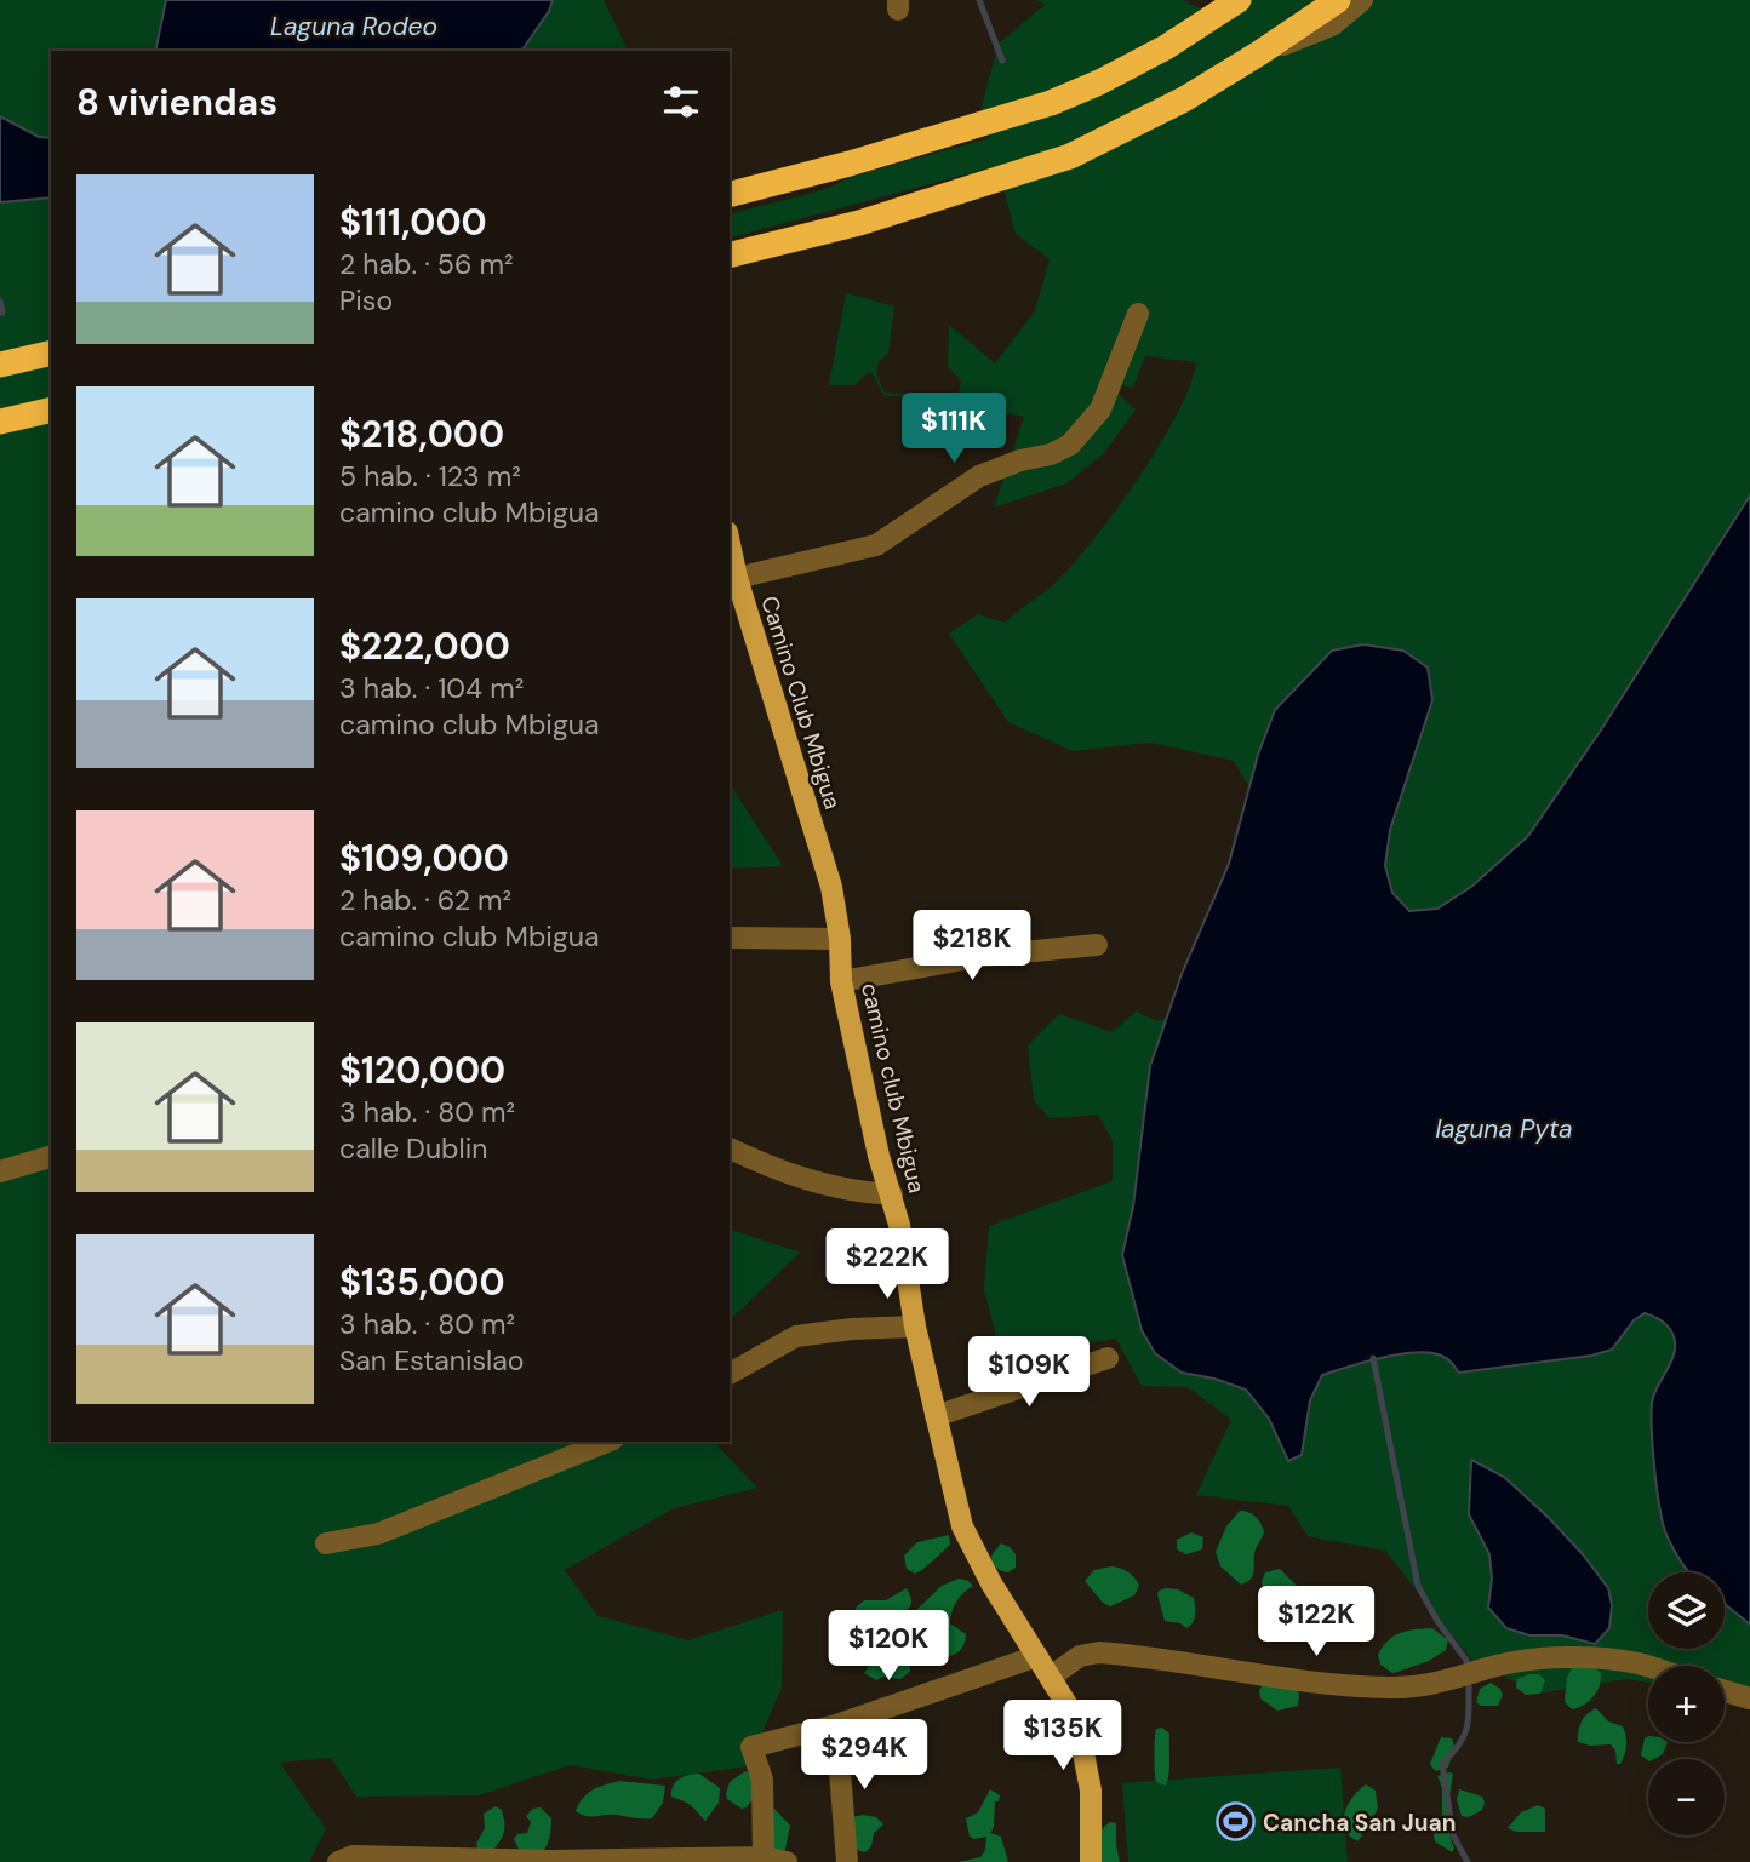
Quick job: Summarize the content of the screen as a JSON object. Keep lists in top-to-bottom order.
{
  "streets": {
    "main road": ["Camino Club Mbigua", "camino club Mbigua"]
  },
  "crossings": [
    ["Camino Club Mbigua", "camino club Mbigua"]
  ],
  "water": ["Laguna Rodeo", "laguna Pyta"],
  "places": {
    "sports": ["Cancha San Juan"]
  },
  "page": {
    "heading": "8 viviendas",
    "list": [
      {
        "name": "$111,000",
        "note": "2 hab. · 56 m² · Piso"
      },
      {
        "name": "$218,000",
        "note": "5 hab. · 123 m² · camino club Mbigua"
      },
      {
        "name": "$222,000",
        "note": "3 hab. · 104 m² · camino club Mbigua"
      },
      {
        "name": "$109,000",
        "note": "2 hab. · 62 m² · camino club Mbigua"
      },
      {
        "name": "$120,000",
        "note": "3 hab. · 80 m² · calle Dublin"
      },
      {
        "name": "$135,000",
        "note": "3 hab. · 80 m² · San Estanislao"
      }
    ],
    "price": [
      "$111K",
      "$218K",
      "$222K",
      "$109K",
      "$122K",
      "$120K",
      "$135K",
      "$294K"
    ],
    "map_buttons": ["+", "−"]
  }
}
